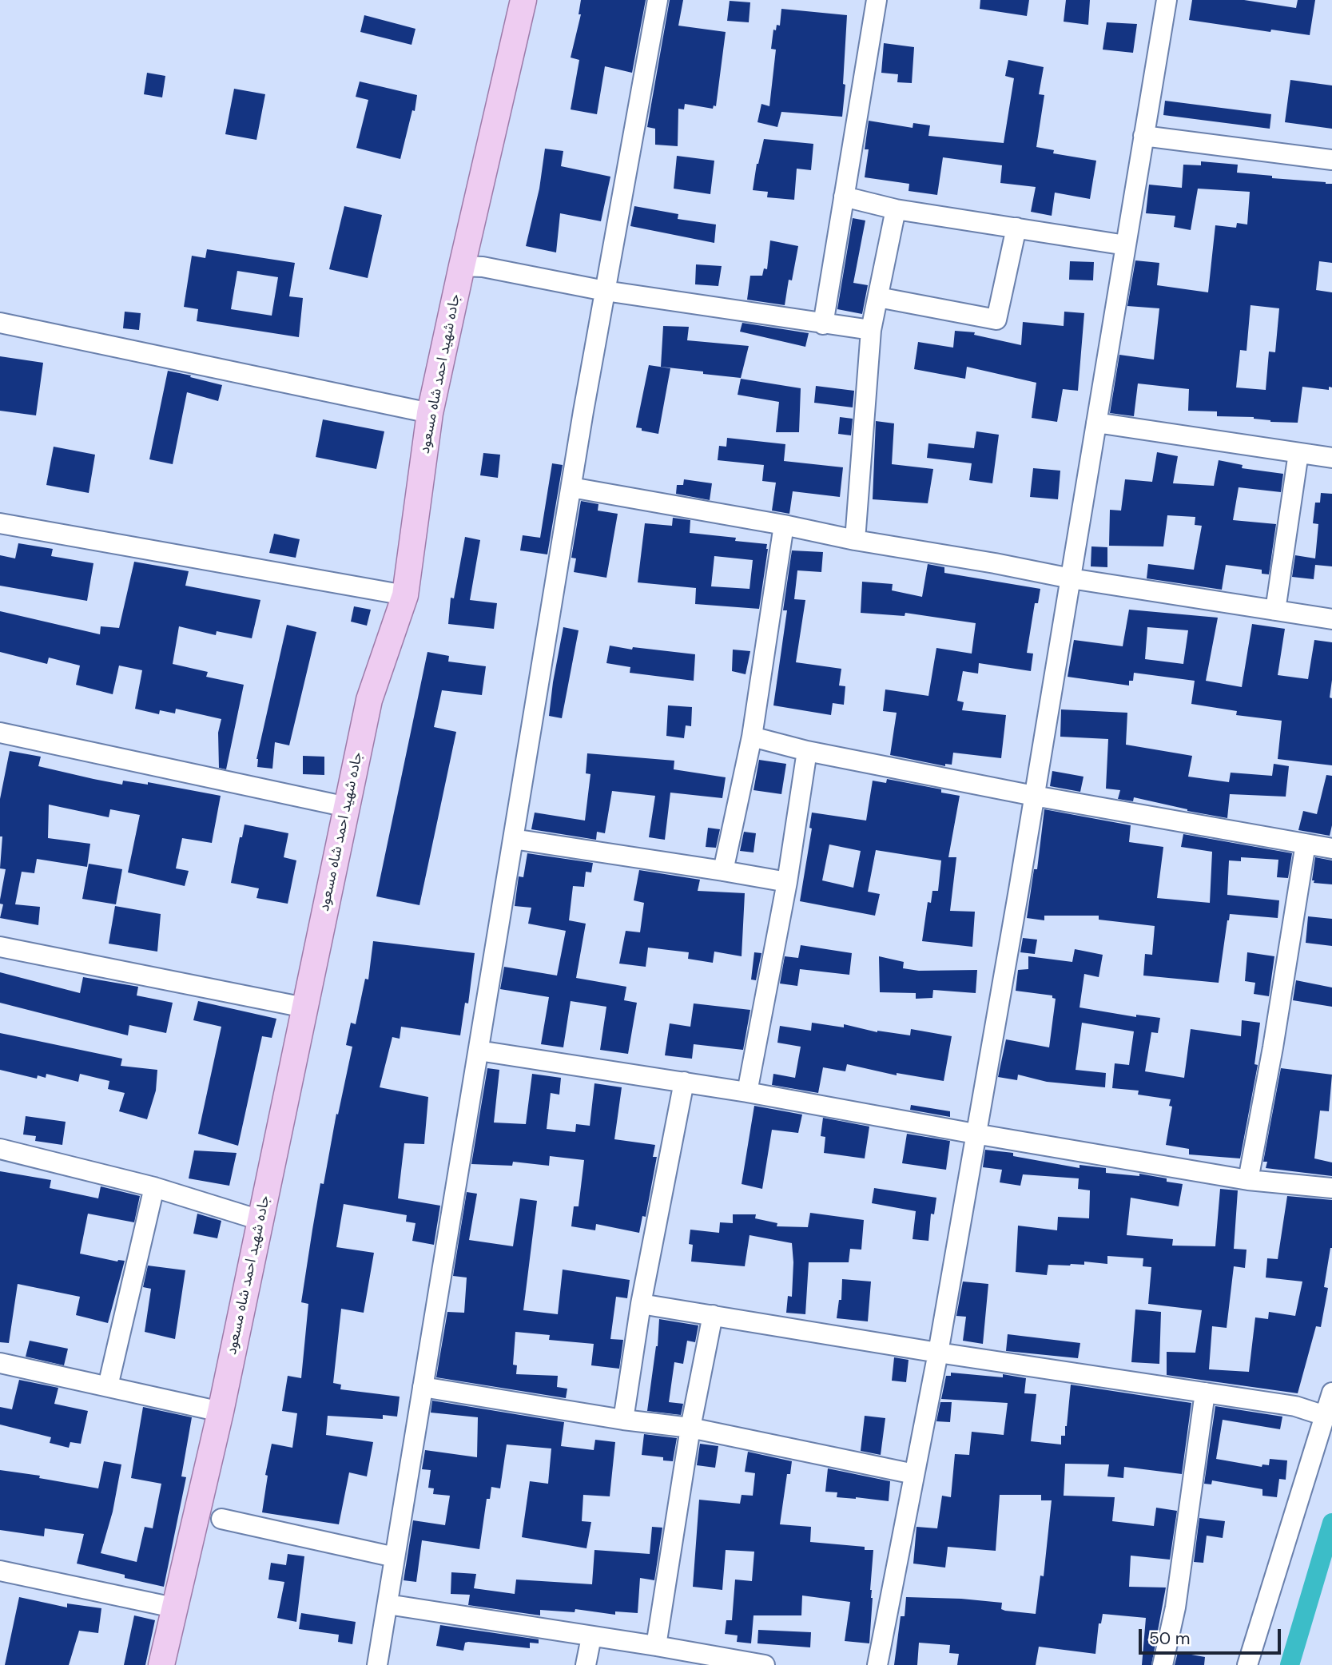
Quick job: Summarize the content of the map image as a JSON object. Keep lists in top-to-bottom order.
{
  "streets": {
    "main road": ["جاده شهيد احمد شاه مسعود"]
  },
  "scale_bar": "50 m"
}
